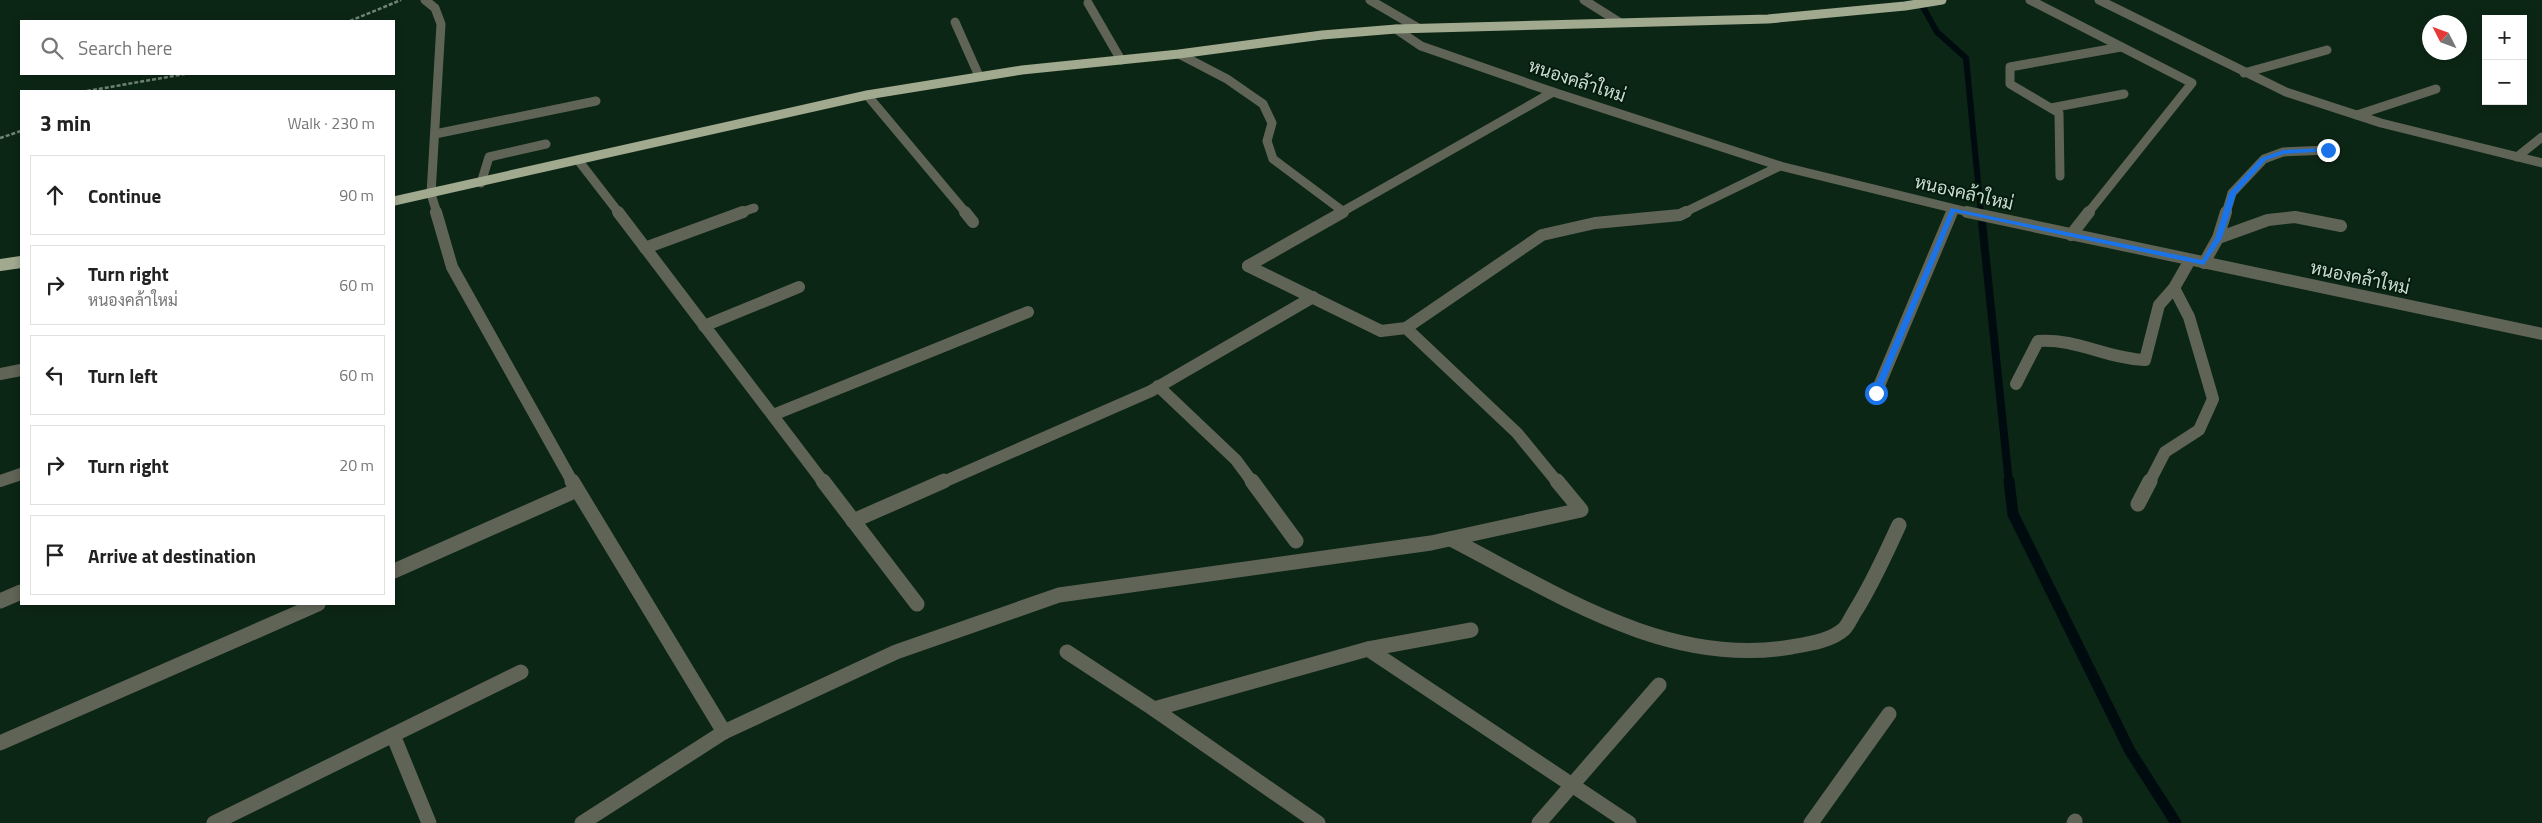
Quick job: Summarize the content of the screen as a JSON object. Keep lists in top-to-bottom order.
{
  "streets": {
    "street": ["หนองคล้าใหม่"]
  },
  "north": "top left",
  "page": {
    "map_buttons": ["+", "−"],
    "search": "Search here",
    "heading": ["3 min", "Walk · 230 m"],
    "list": [
      ["Continue", "90 m"],
      ["Turn right", "หนองคล้าใหม่", "60 m"],
      ["Turn left", "60 m"],
      ["Turn right", "20 m"],
      "Arrive at destination"
    ]
  }
}
